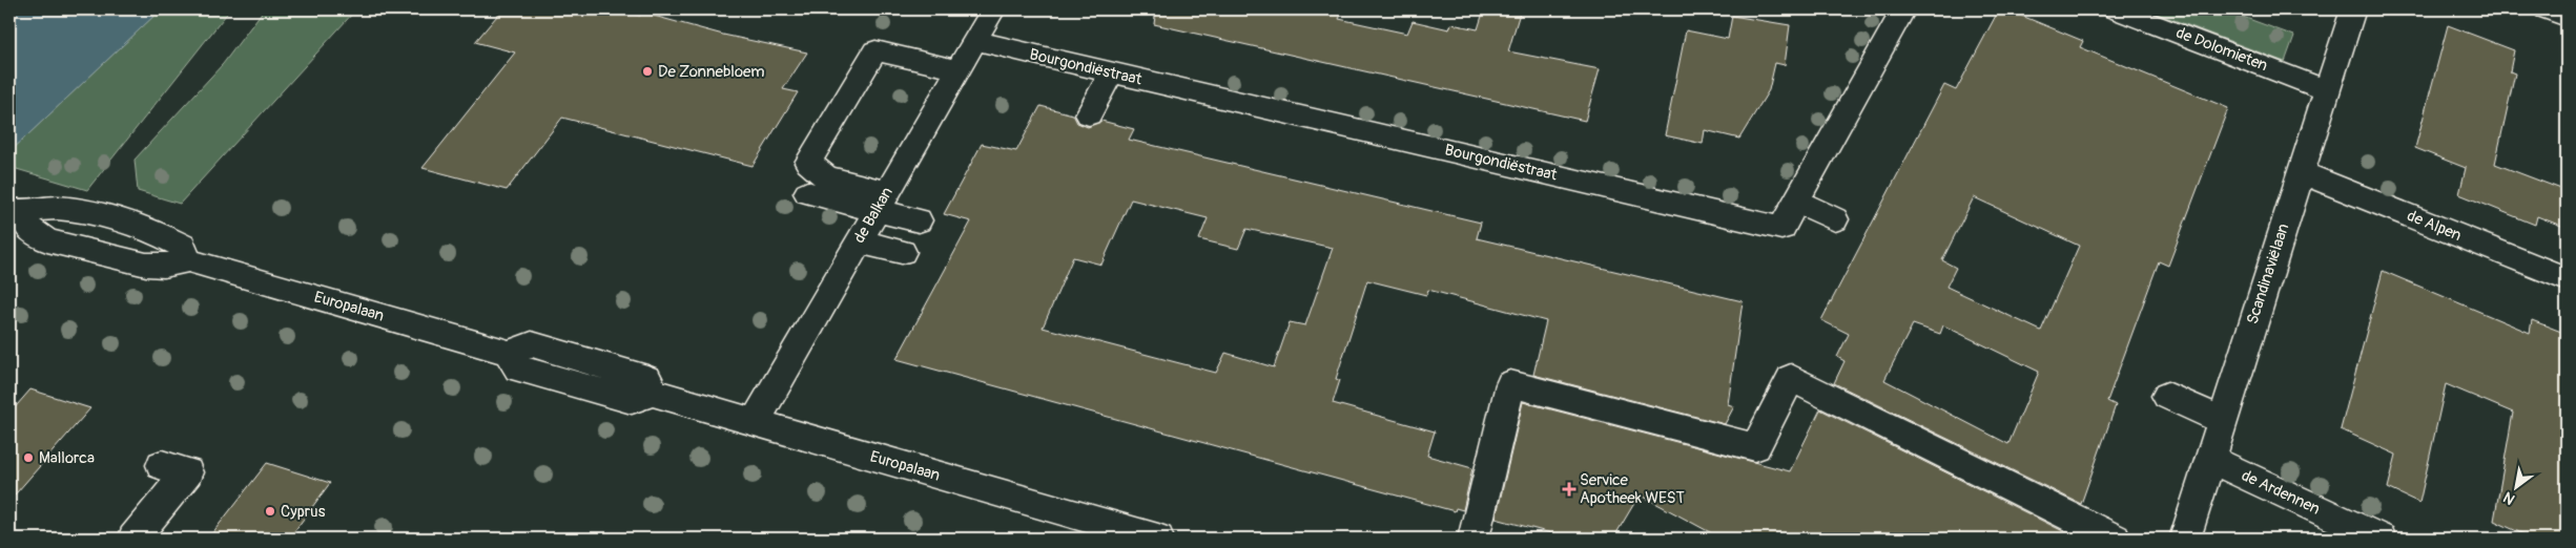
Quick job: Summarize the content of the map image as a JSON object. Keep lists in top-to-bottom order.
{
  "streets": {
    "street": [
      "de Dolomieten",
      "Bourgondiëstraat",
      "de Balkan",
      "de Alpen",
      "Scandinaviëlaan",
      "Europalaan",
      "de Ardennen"
    ]
  },
  "crossings": [
    ["de Dolomieten", "Scandinaviëlaan"],
    ["Bourgondiëstraat", "de Balkan"],
    ["de Balkan", "Europalaan"],
    ["de Alpen", "Scandinaviëlaan"],
    ["Scandinaviëlaan", "de Ardennen"]
  ],
  "places": {
    "other": ["De Zonnebloem", "Mallorca", "Cyprus"],
    "health": ["Service Apotheek WEST"]
  },
  "north": "bottom left"
}
